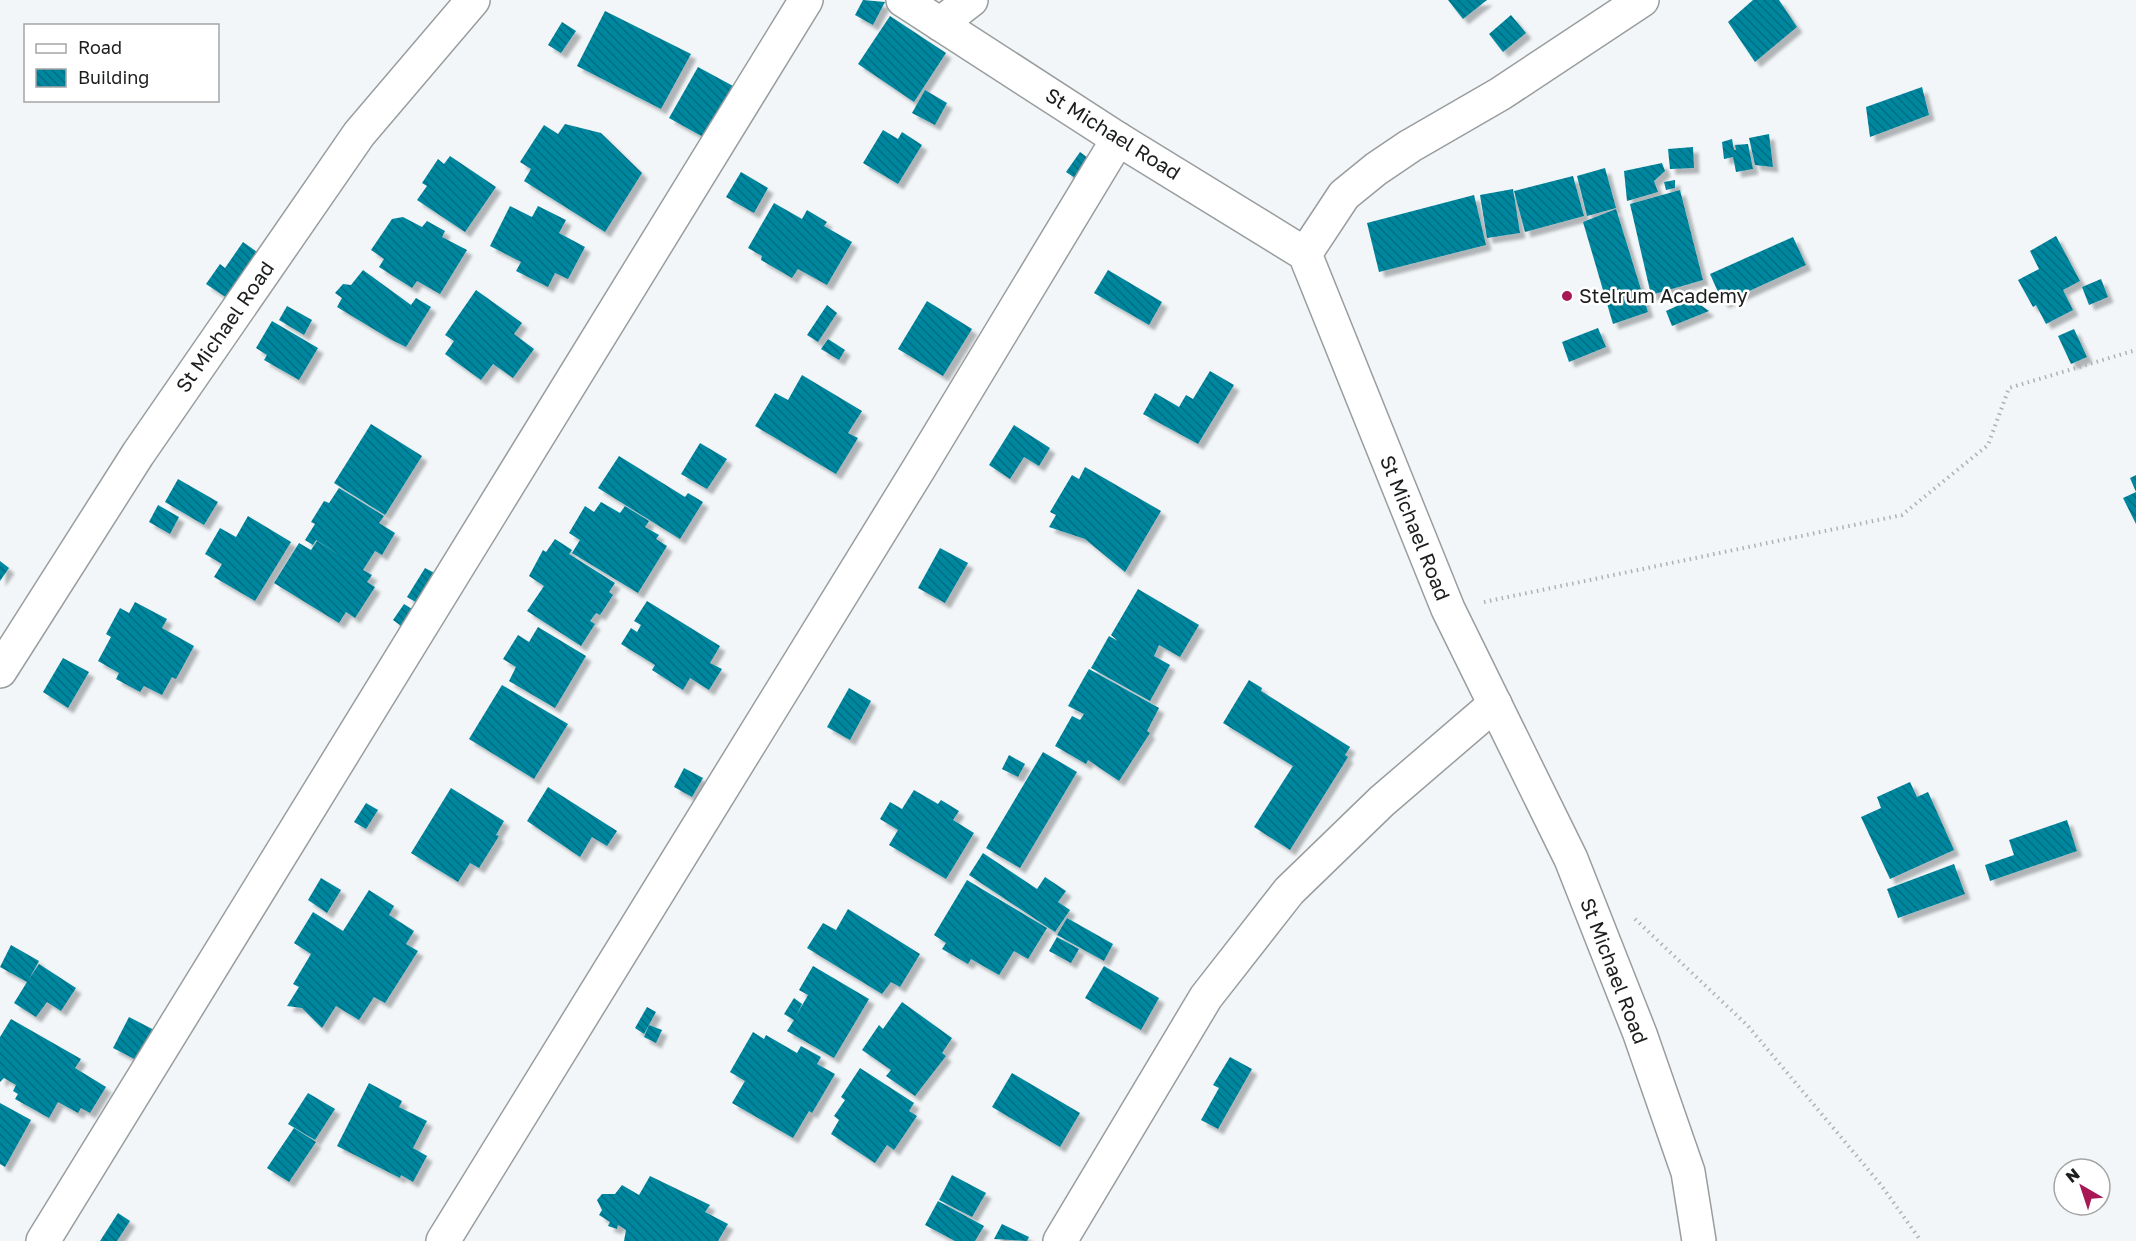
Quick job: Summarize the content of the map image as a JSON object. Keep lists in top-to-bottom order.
{
  "streets": {
    "street": ["St Michael Road"]
  },
  "places": ["Stelrum Academy"],
  "legend": ["Road", "Building"],
  "north": "top left"
}
